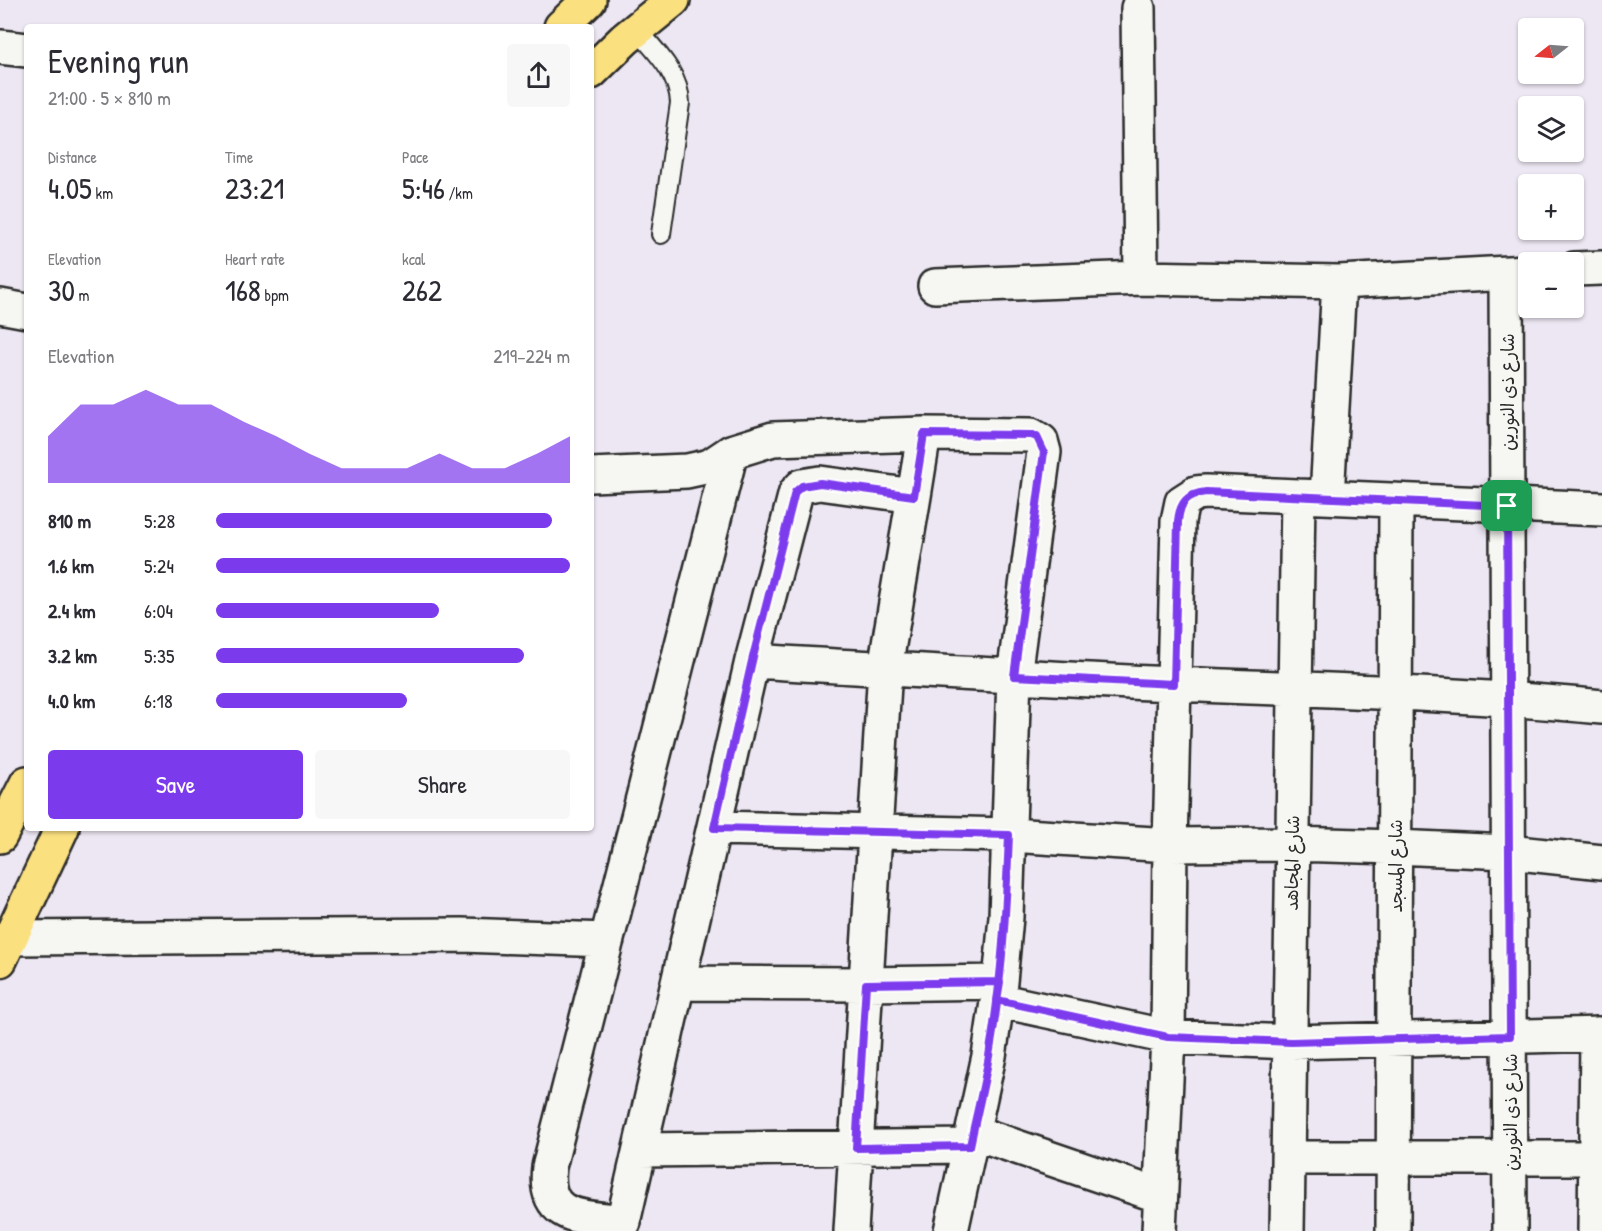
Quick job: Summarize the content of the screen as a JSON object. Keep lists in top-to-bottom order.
{
  "streets": {
    "street": ["شارع ذى النورين", "شارع المجاهد", "شارع المسجد"]
  },
  "north": "left",
  "page": {
    "map_buttons": ["+", "−"],
    "heading": ["Evening run", "21:00 · 5 × 810 m"],
    "stats": [
      ["Distance", "4.05 km"],
      ["Time", "23:21"],
      ["Pace", "5:46 /km"],
      ["Elevation", "30 m"],
      ["Heart rate", "168 bpm"],
      ["kcal", "262"]
    ],
    "chart": ["Elevation", "219–224 m"],
    "list": [
      {
        "name": "810 m",
        "note": "5:28"
      },
      {
        "name": "1.6 km",
        "note": "5:24"
      },
      {
        "name": "2.4 km",
        "note": "6:04"
      },
      {
        "name": "3.2 km",
        "note": "5:35"
      },
      {
        "name": "4.0 km",
        "note": "6:18"
      }
    ],
    "buttons": ["Save", "Share"]
  }
}
